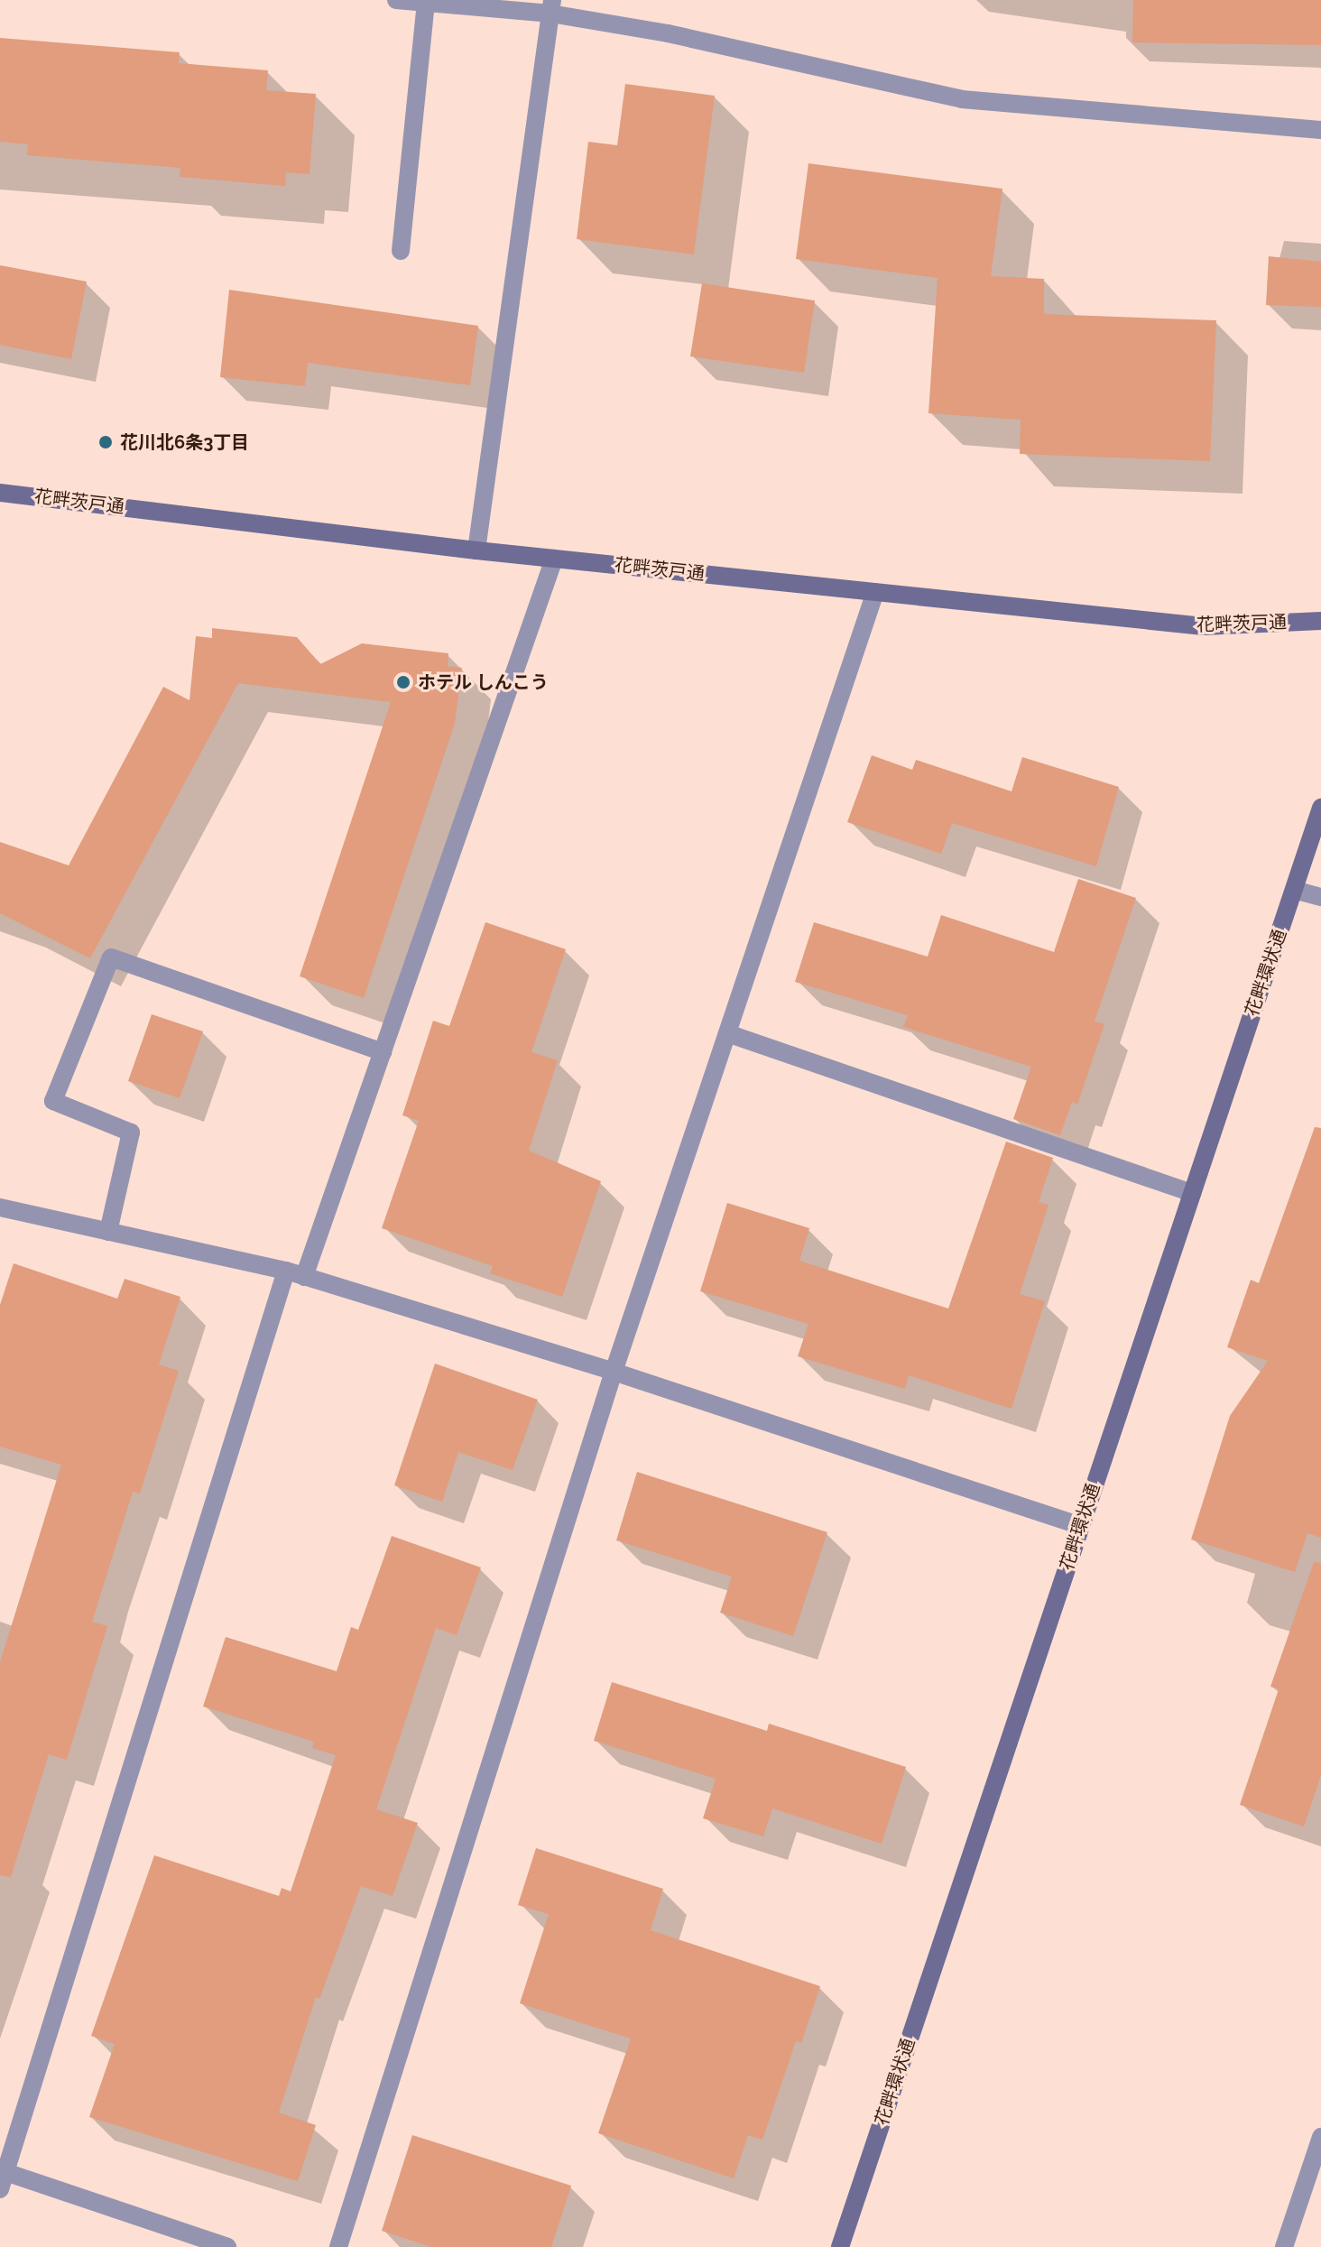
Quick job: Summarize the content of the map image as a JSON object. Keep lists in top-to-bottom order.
{
  "streets": {
    "street": ["花畔茨戸通", "花畔環状通"]
  },
  "places": ["花川北6条3丁目", "ホテル しんこう"]
}
